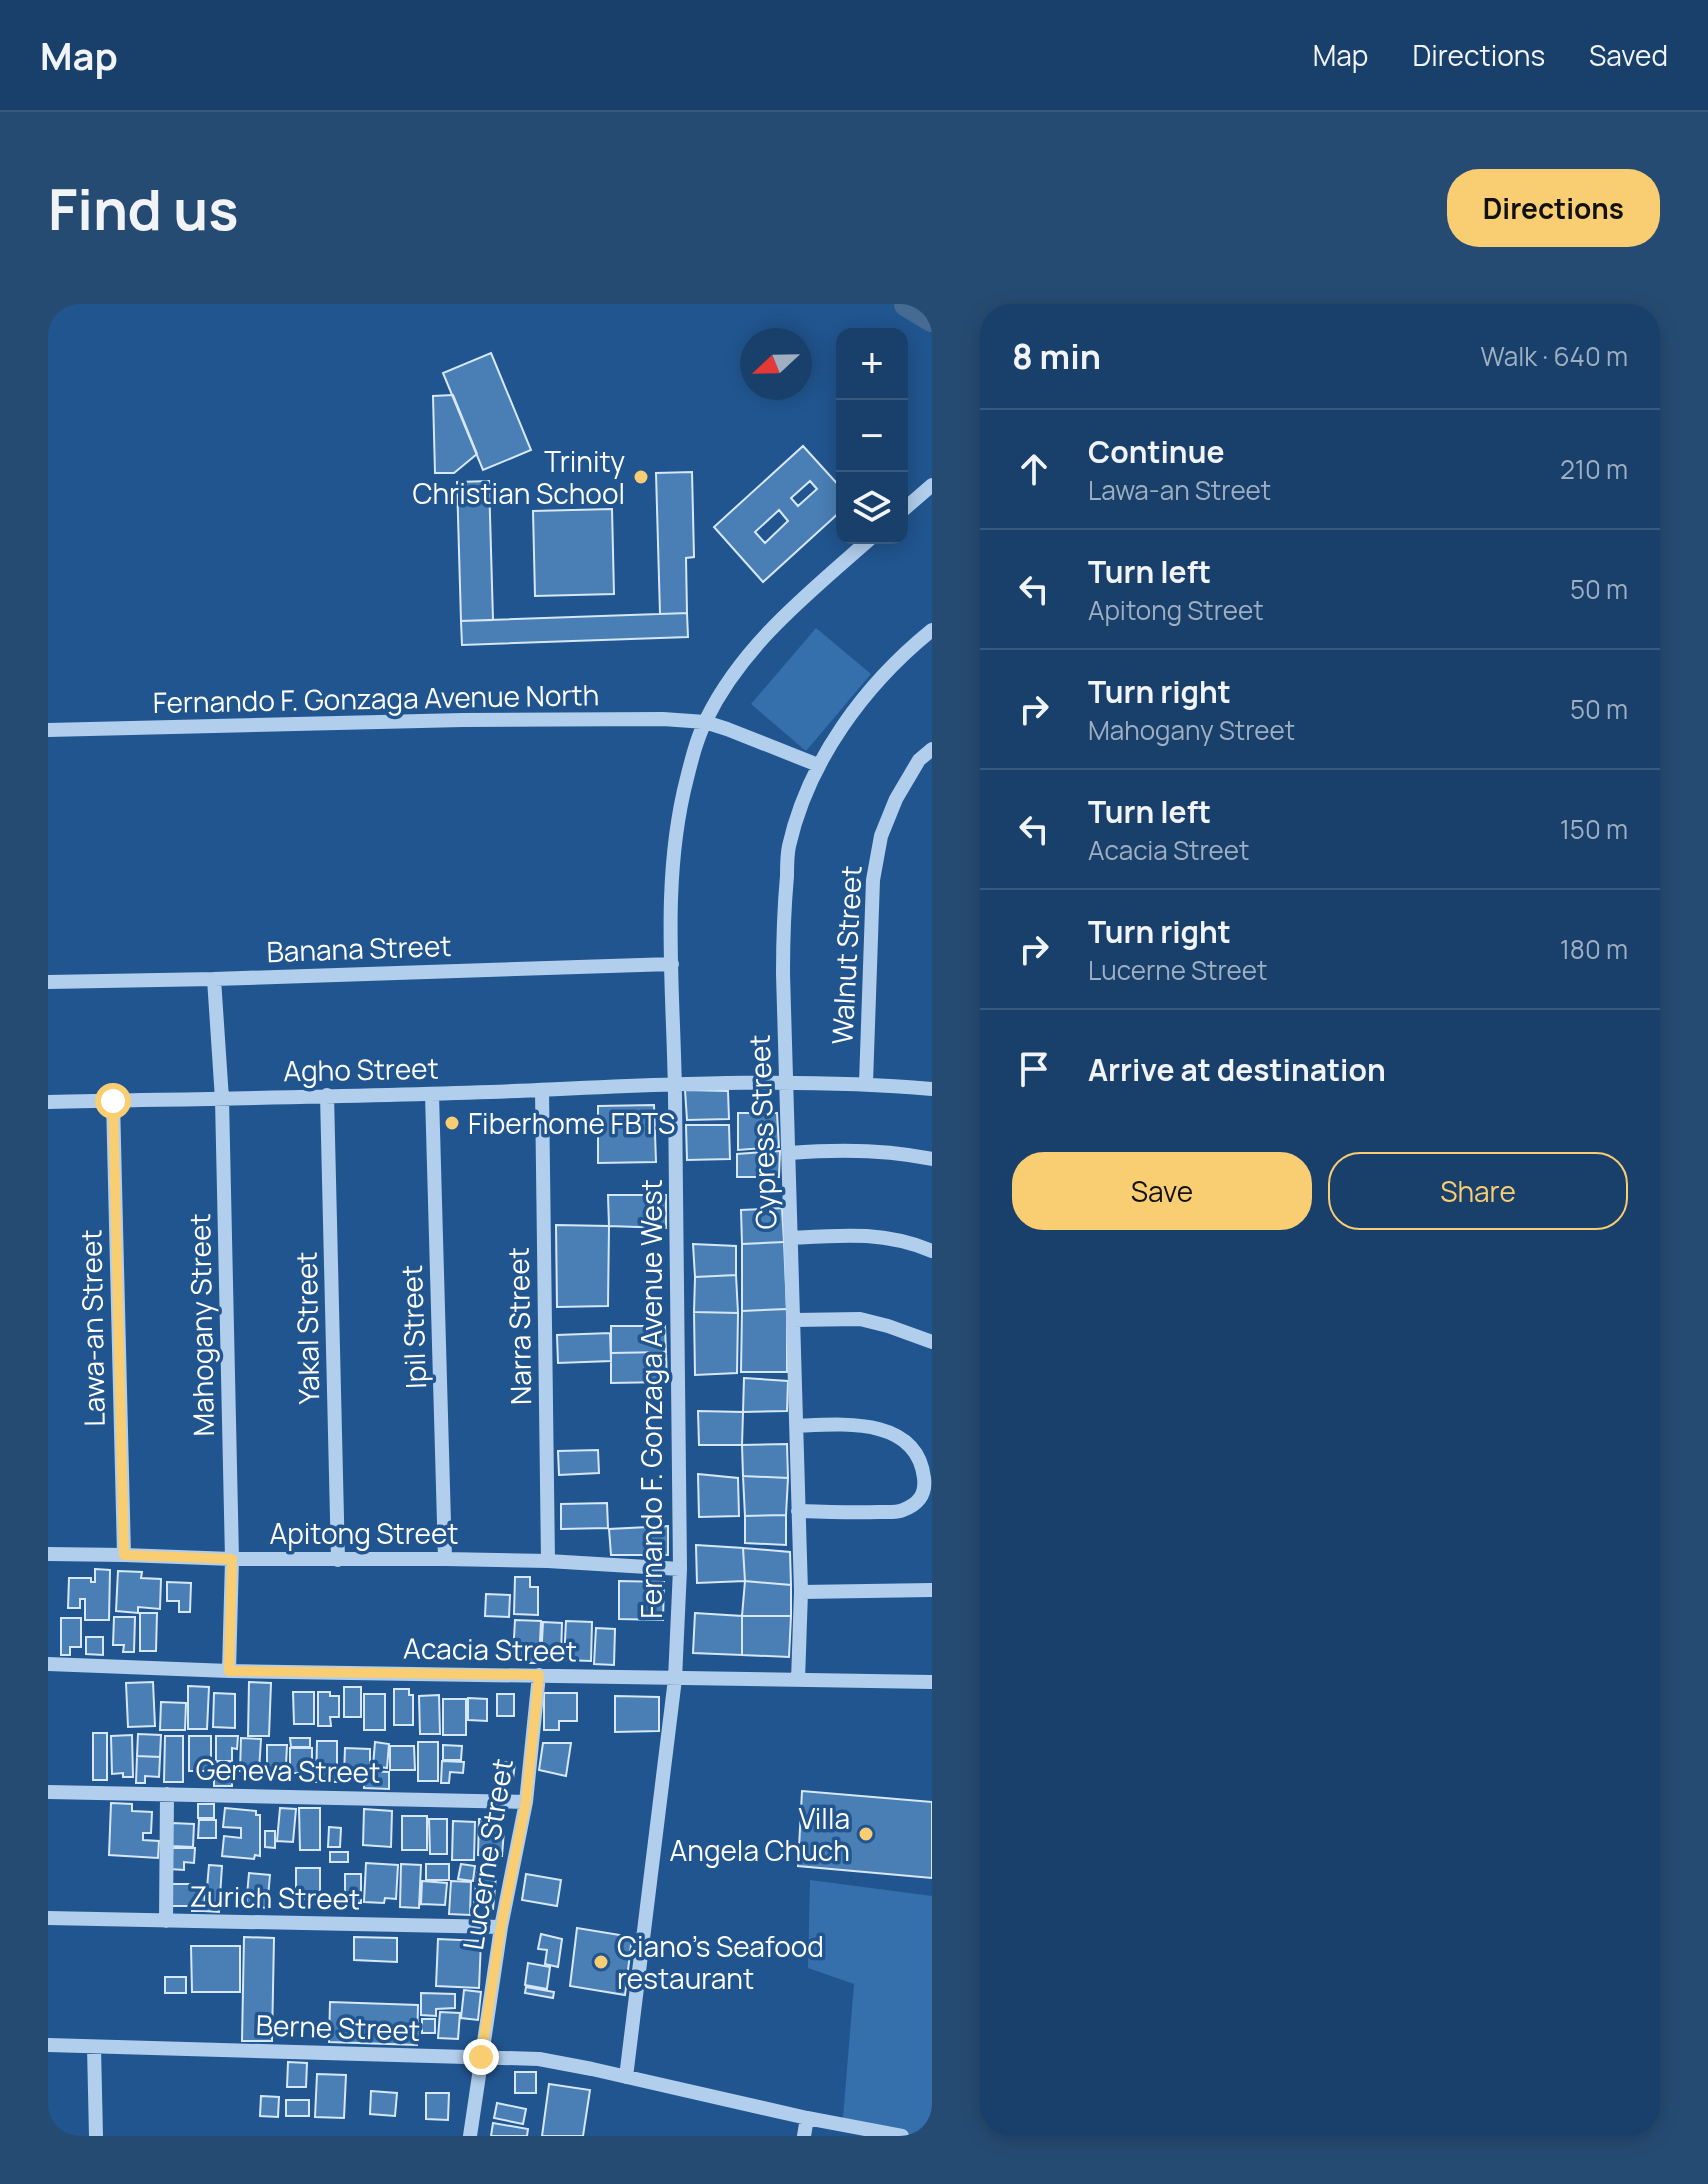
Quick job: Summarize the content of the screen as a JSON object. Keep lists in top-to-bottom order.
{
  "streets": {
    "street": [
      "Fernando F. Gonzaga Avenue North",
      "Banana Street",
      "Walnut Street",
      "Agho Street",
      "Cypress Street",
      "Mahogany Street",
      "Narra Street",
      "Ipil Street",
      "Lawa-an Street",
      "Yakal Street",
      "Fernando F. Gonzaga Avenue West",
      "Apitong Street",
      "Acacia Street",
      "Geneva Street",
      "Lucerne Street",
      "Zurich Street",
      "Berne Street"
    ]
  },
  "crossings": [
    ["Fernando F. Gonzaga Avenue North", "Cypress Street"],
    ["Fernando F. Gonzaga Avenue North", "Fernando F. Gonzaga Avenue West"],
    ["Banana Street", "Mahogany Street"],
    ["Banana Street", "Fernando F. Gonzaga Avenue West"],
    ["Walnut Street", "Agho Street"],
    ["Agho Street", "Cypress Street"],
    ["Agho Street", "Mahogany Street"],
    ["Agho Street", "Narra Street"],
    ["Agho Street", "Ipil Street"],
    ["Agho Street", "Lawa-an Street"],
    ["Agho Street", "Yakal Street"],
    ["Agho Street", "Fernando F. Gonzaga Avenue West"],
    ["Cypress Street", "Acacia Street"],
    ["Mahogany Street", "Apitong Street"],
    ["Mahogany Street", "Acacia Street"],
    ["Narra Street", "Apitong Street"],
    ["Ipil Street", "Apitong Street"],
    ["Lawa-an Street", "Apitong Street"],
    ["Yakal Street", "Apitong Street"],
    ["Fernando F. Gonzaga Avenue West", "Apitong Street"],
    ["Fernando F. Gonzaga Avenue West", "Acacia Street"],
    ["Fernando F. Gonzaga Avenue West", "Berne Street"],
    ["Acacia Street", "Lucerne Street"],
    ["Geneva Street", "Lucerne Street"],
    ["Lucerne Street", "Zurich Street"],
    ["Lucerne Street", "Berne Street"]
  ],
  "places": [
    "Trinity Christian School",
    "Fiberhome FBTS",
    "Villa Angela Chuch",
    "Ciano's Seafood restaurant"
  ],
  "north": "left",
  "page": {
    "header": "Map",
    "nav": ["Map", "Directions", "Saved"],
    "buttons": [
      "Directions",
      ["Save", "Share"]
    ],
    "title": "Find us",
    "heading": ["8 min", "Walk · 640 m"],
    "map_buttons": ["+", "−"],
    "list": [
      ["Continue", "Lawa-an Street", "210 m"],
      ["Turn left", "Apitong Street", "50 m"],
      ["Turn right", "Mahogany Street", "50 m"],
      ["Turn left", "Acacia Street", "150 m"],
      ["Turn right", "Lucerne Street", "180 m"],
      "Arrive at destination"
    ]
  }
}
